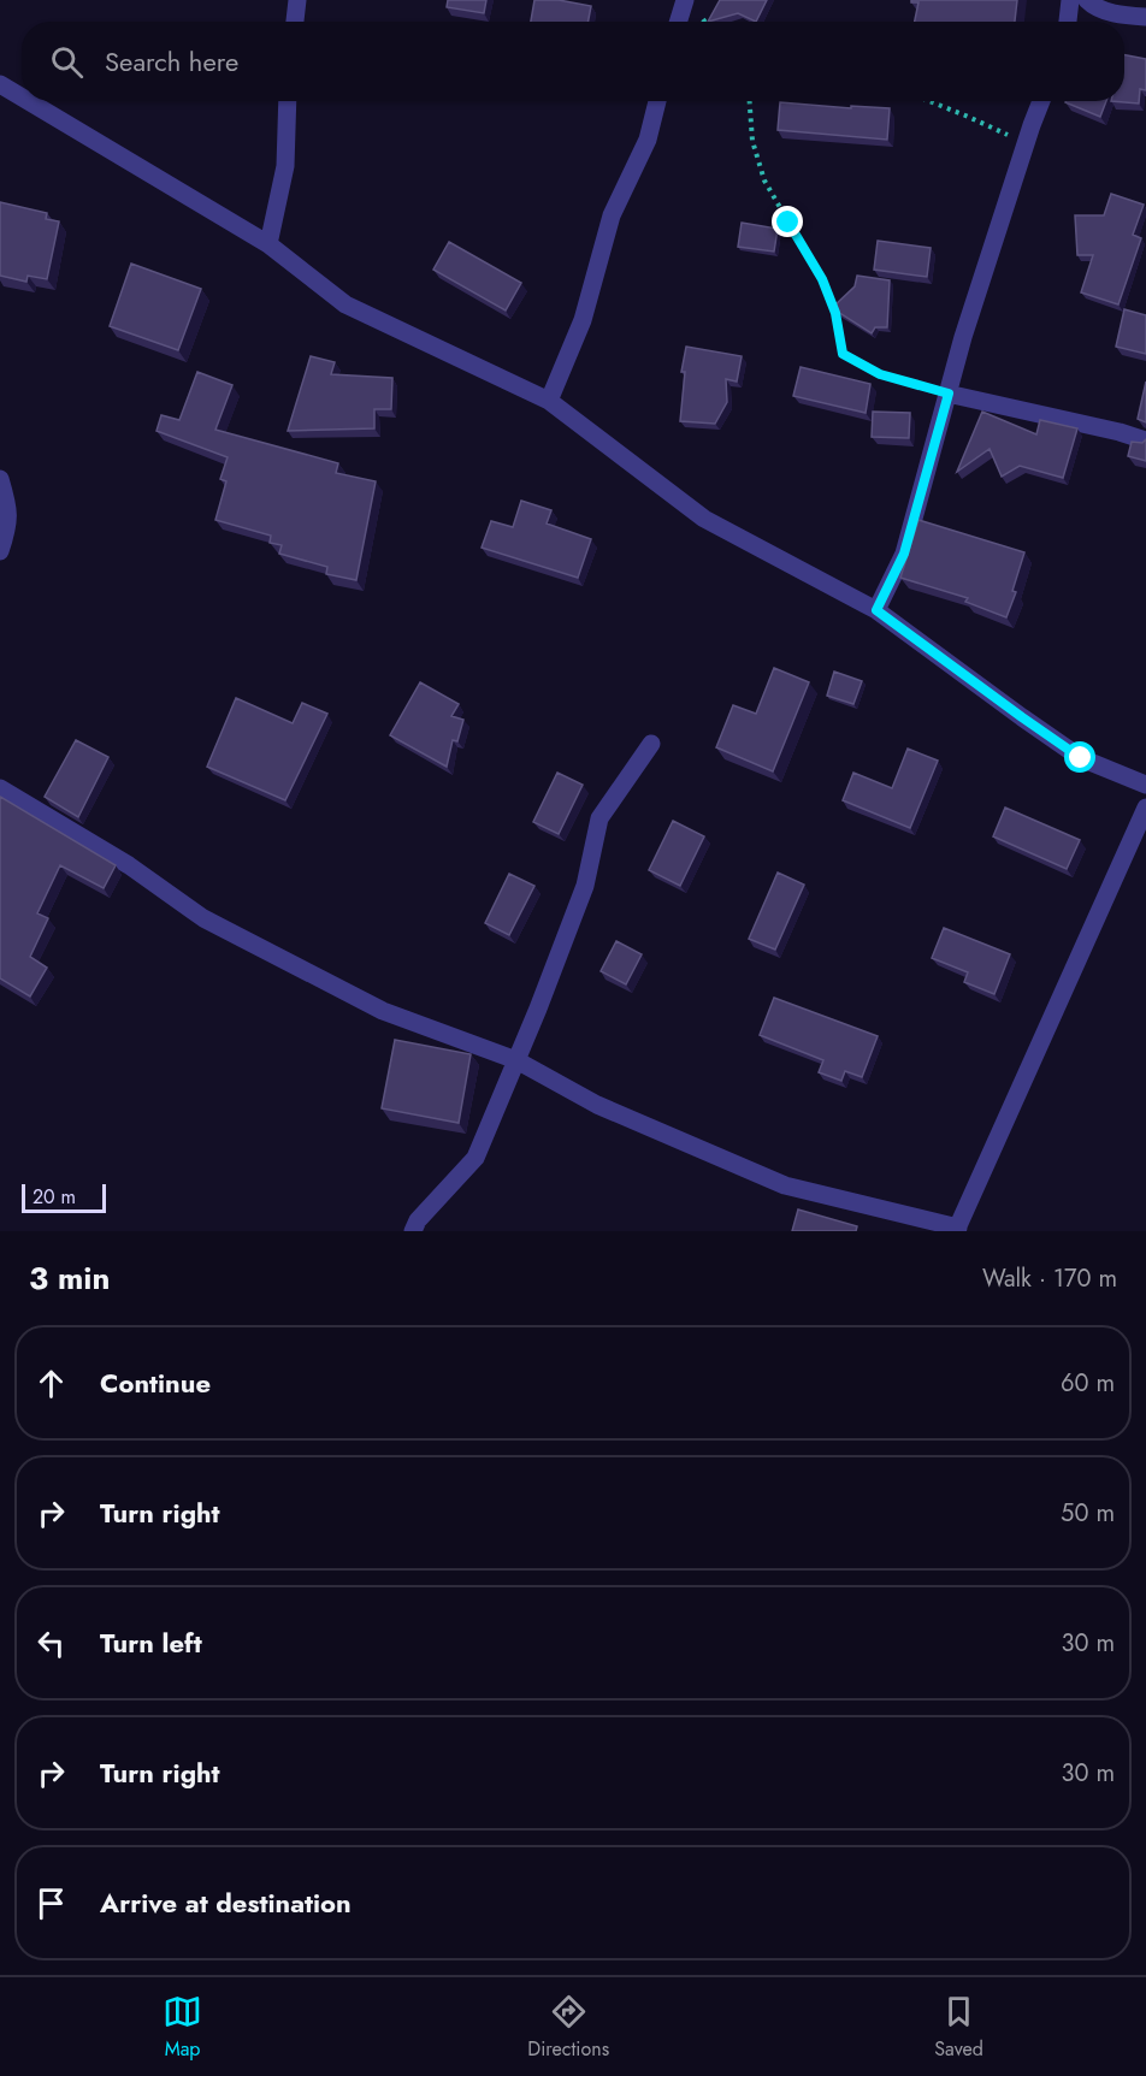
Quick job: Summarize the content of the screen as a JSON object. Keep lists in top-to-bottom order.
{
  "scale_bar": "20 m",
  "page": {
    "search": "Search here",
    "scale": "20 m",
    "heading": ["3 min", "Walk · 170 m"],
    "list": [
      ["Continue", "60 m"],
      ["Turn right", "50 m"],
      ["Turn left", "30 m"],
      ["Turn right", "30 m"],
      "Arrive at destination"
    ],
    "nav": ["Map", "Directions", "Saved"]
  }
}
